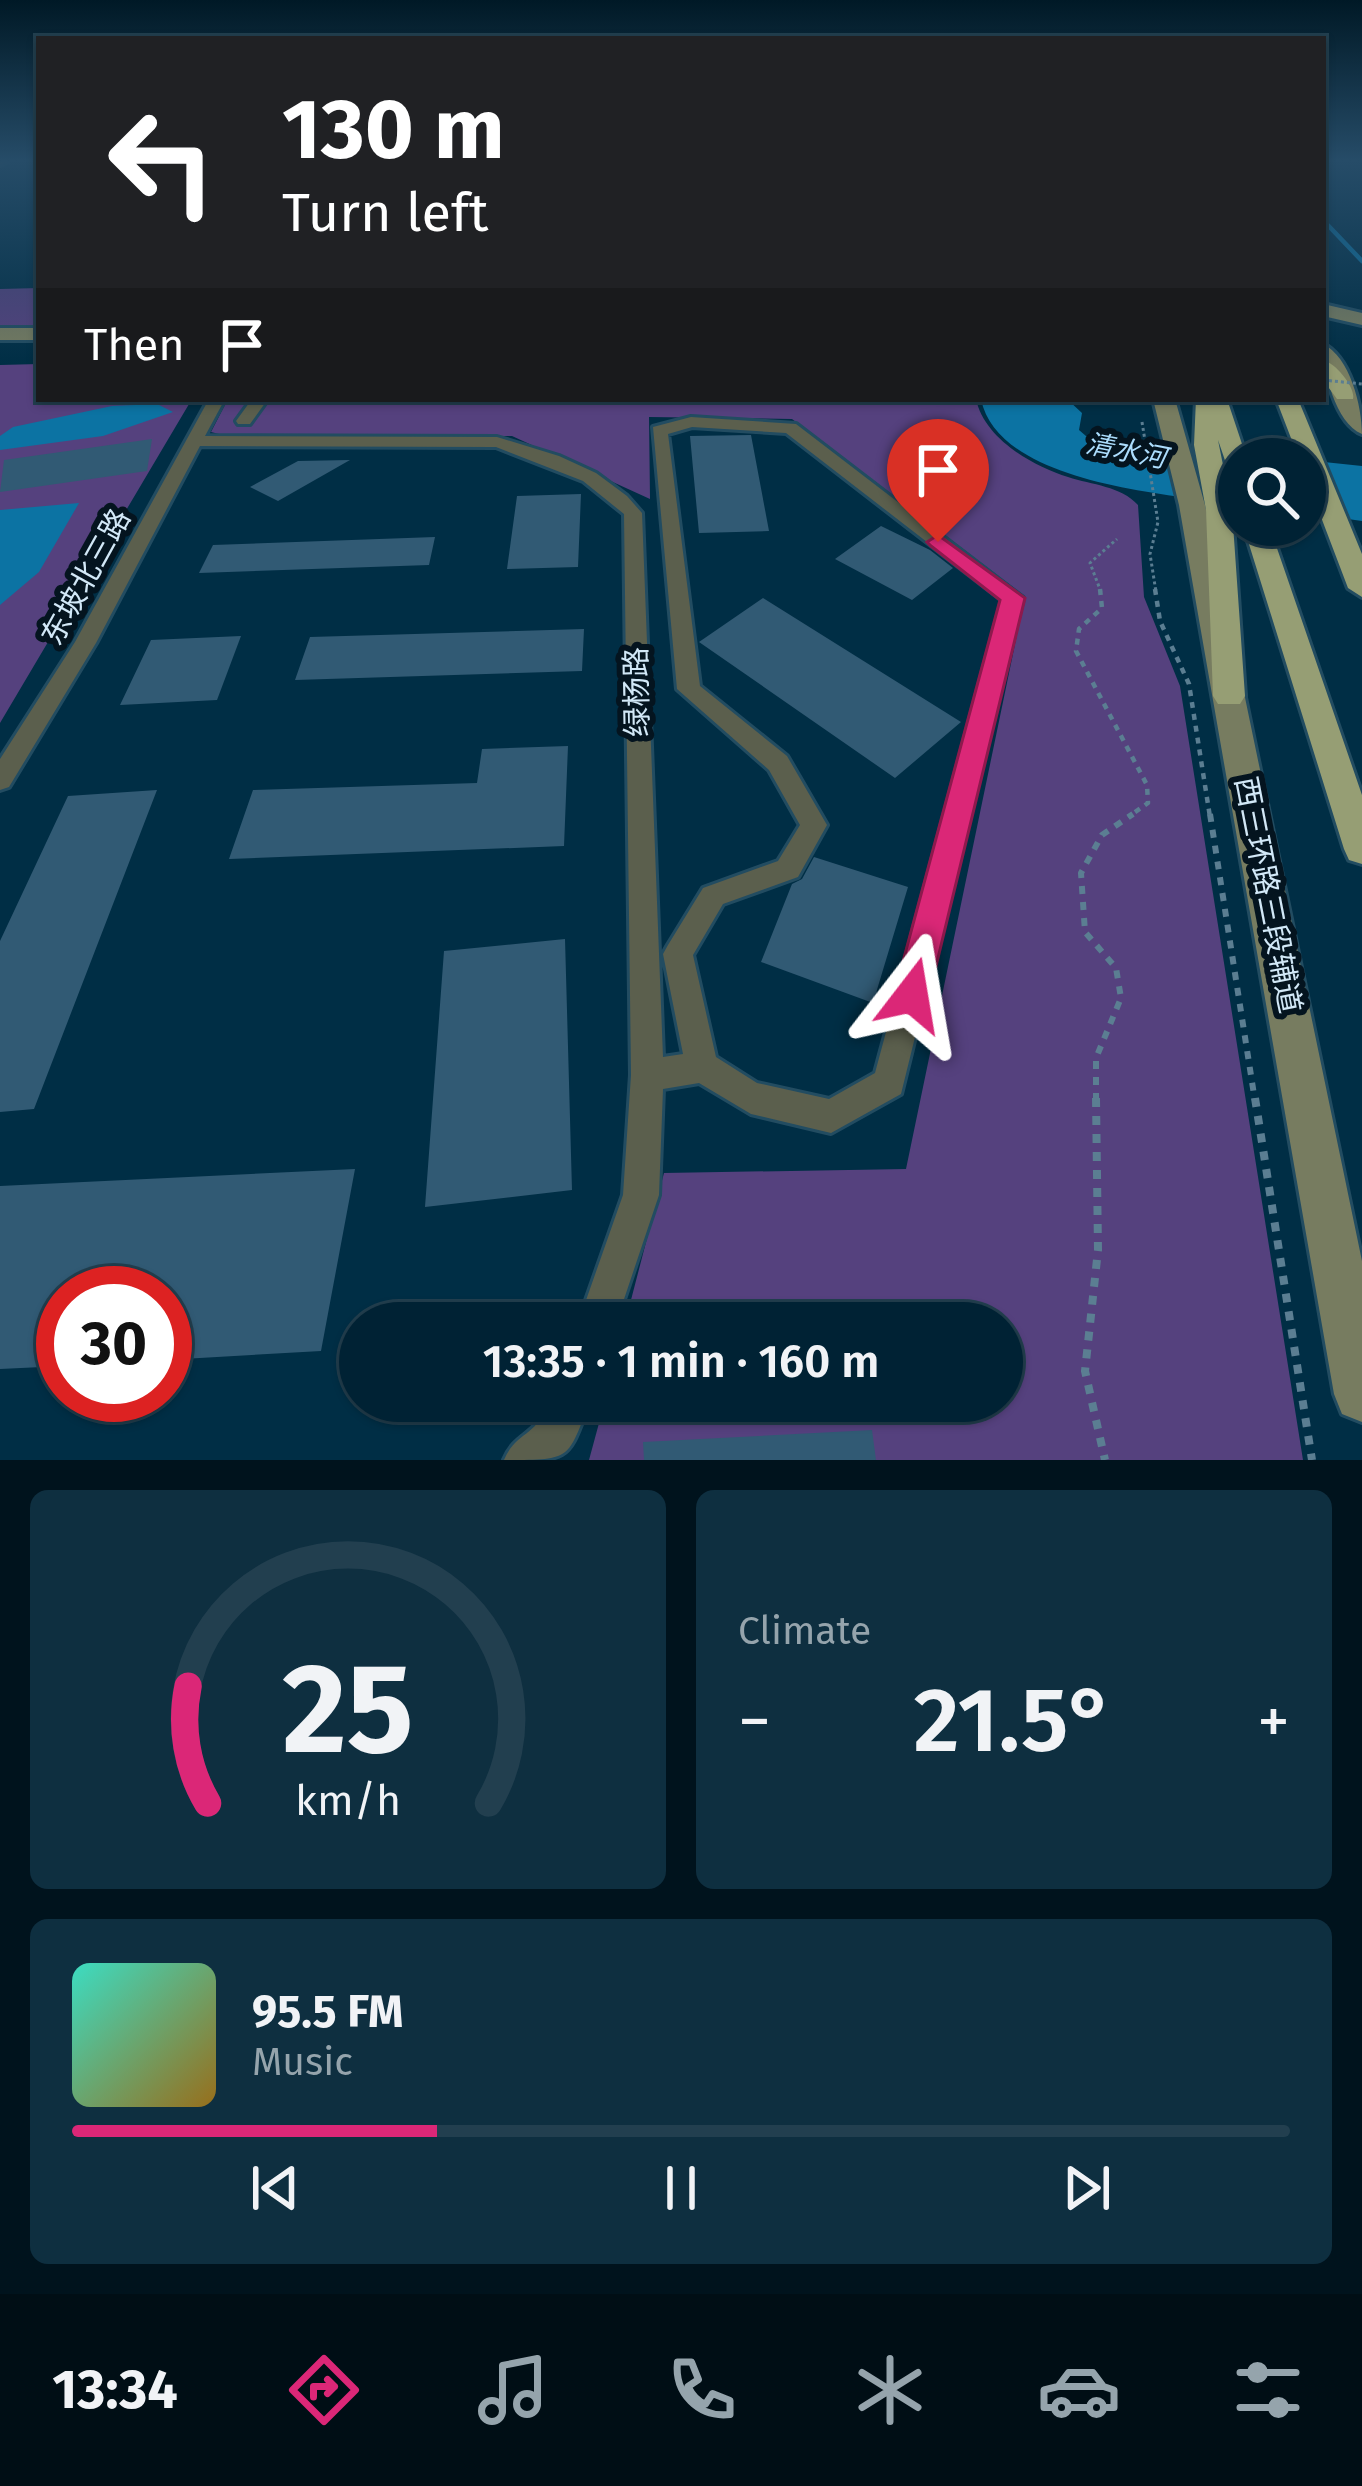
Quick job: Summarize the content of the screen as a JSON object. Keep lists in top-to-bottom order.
{
  "streets": {
    "main road": ["西三环路三段辅道"],
    "street": ["东坡北三路", "绿杨路"]
  },
  "crossings": [
    ["东坡北三路", "绿杨路"]
  ],
  "water": ["清水河"],
  "page": {
    "turn": ["130 m", "Turn left"],
    "then": "Then",
    "limit": "30",
    "trip": "13:35 · 1 min · 160 m",
    "tile": "Climate",
    "heat": ["−", "21.5°", "+"],
    "song": ["95.5 FM", "Music"],
    "tabs": "13:34",
    "gauge": ["25", "km/h"]
  }
}
